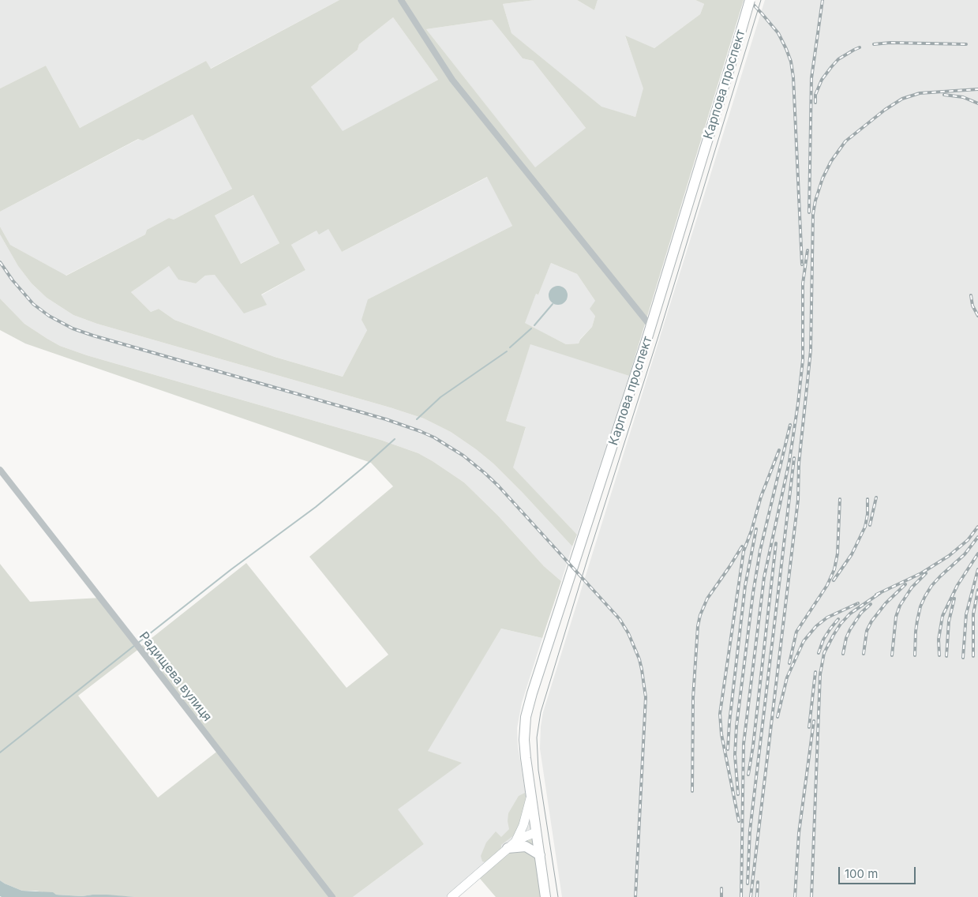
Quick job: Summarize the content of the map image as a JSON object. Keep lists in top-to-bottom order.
{
  "streets": {
    "main road": ["Карпова проспект"],
    "street": ["Радищева вулиця"]
  },
  "scale_bar": "100 m"
}
